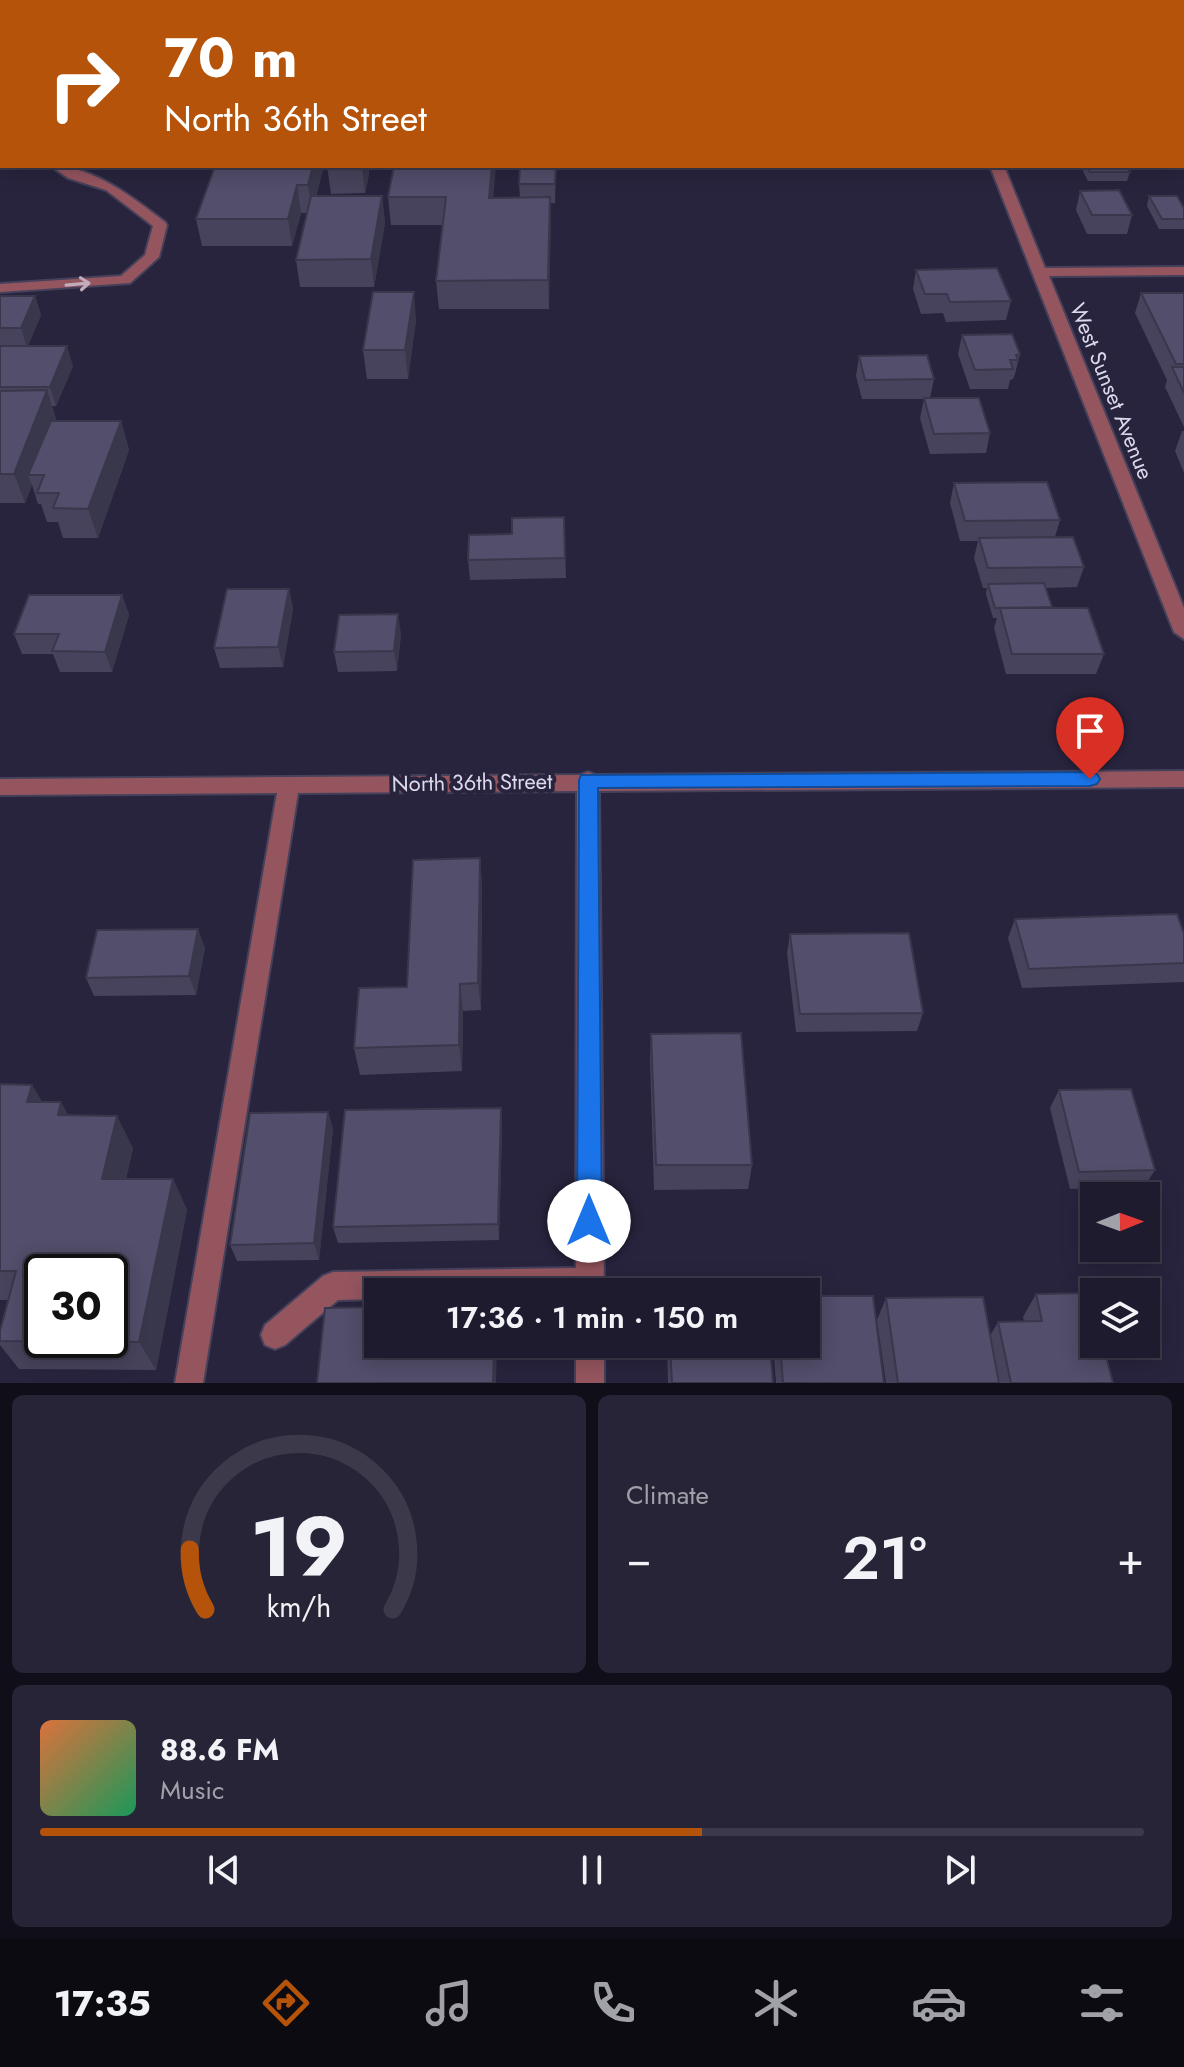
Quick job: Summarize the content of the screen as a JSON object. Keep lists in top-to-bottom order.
{
  "streets": {
    "street": ["West Sunset Avenue", "North 36th Street"]
  },
  "north": "right",
  "page": {
    "turn": ["70 m", "North 36th Street"],
    "limit": "30",
    "trip": "17:36 · 1 min · 150 m",
    "tile": "Climate",
    "heat": ["−", "21°", "+"],
    "song": ["88.6 FM", "Music"],
    "tabs": "17:35",
    "gauge": ["19", "km/h"]
  }
}
